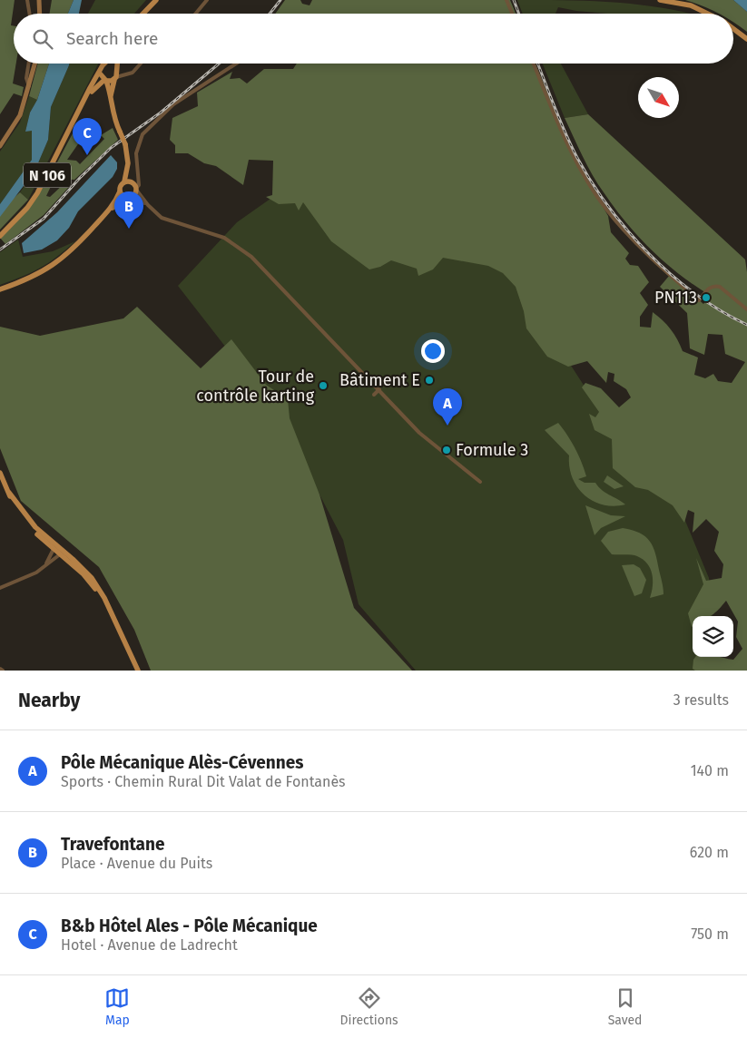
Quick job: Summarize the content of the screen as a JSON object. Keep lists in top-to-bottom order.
{
  "streets": {
    "main road": ["N 106"]
  },
  "places": [
    "PN113",
    "Bâtiment E",
    "Tour de contrôle karting",
    "Formule 3"
  ],
  "north": "bottom right",
  "page": {
    "search": "Search here",
    "pins": ["C", "B", "A"],
    "heading": ["Nearby", "3 results"],
    "list": [
      {
        "mark": "A",
        "name": "Pôle Mécanique Alès-Cévennes",
        "note": "Sports · Chemin Rural Dit Valat de Fontanès",
        "value": "140 m"
      },
      {
        "mark": "B",
        "name": "Travefontane",
        "note": "Place · Avenue du Puits",
        "value": "620 m"
      },
      {
        "mark": "C",
        "name": "B&b Hôtel Ales - Pôle Mécanique",
        "note": "Hotel · Avenue de Ladrecht",
        "value": "750 m"
      }
    ],
    "nav": ["Map", "Directions", "Saved"]
  }
}
